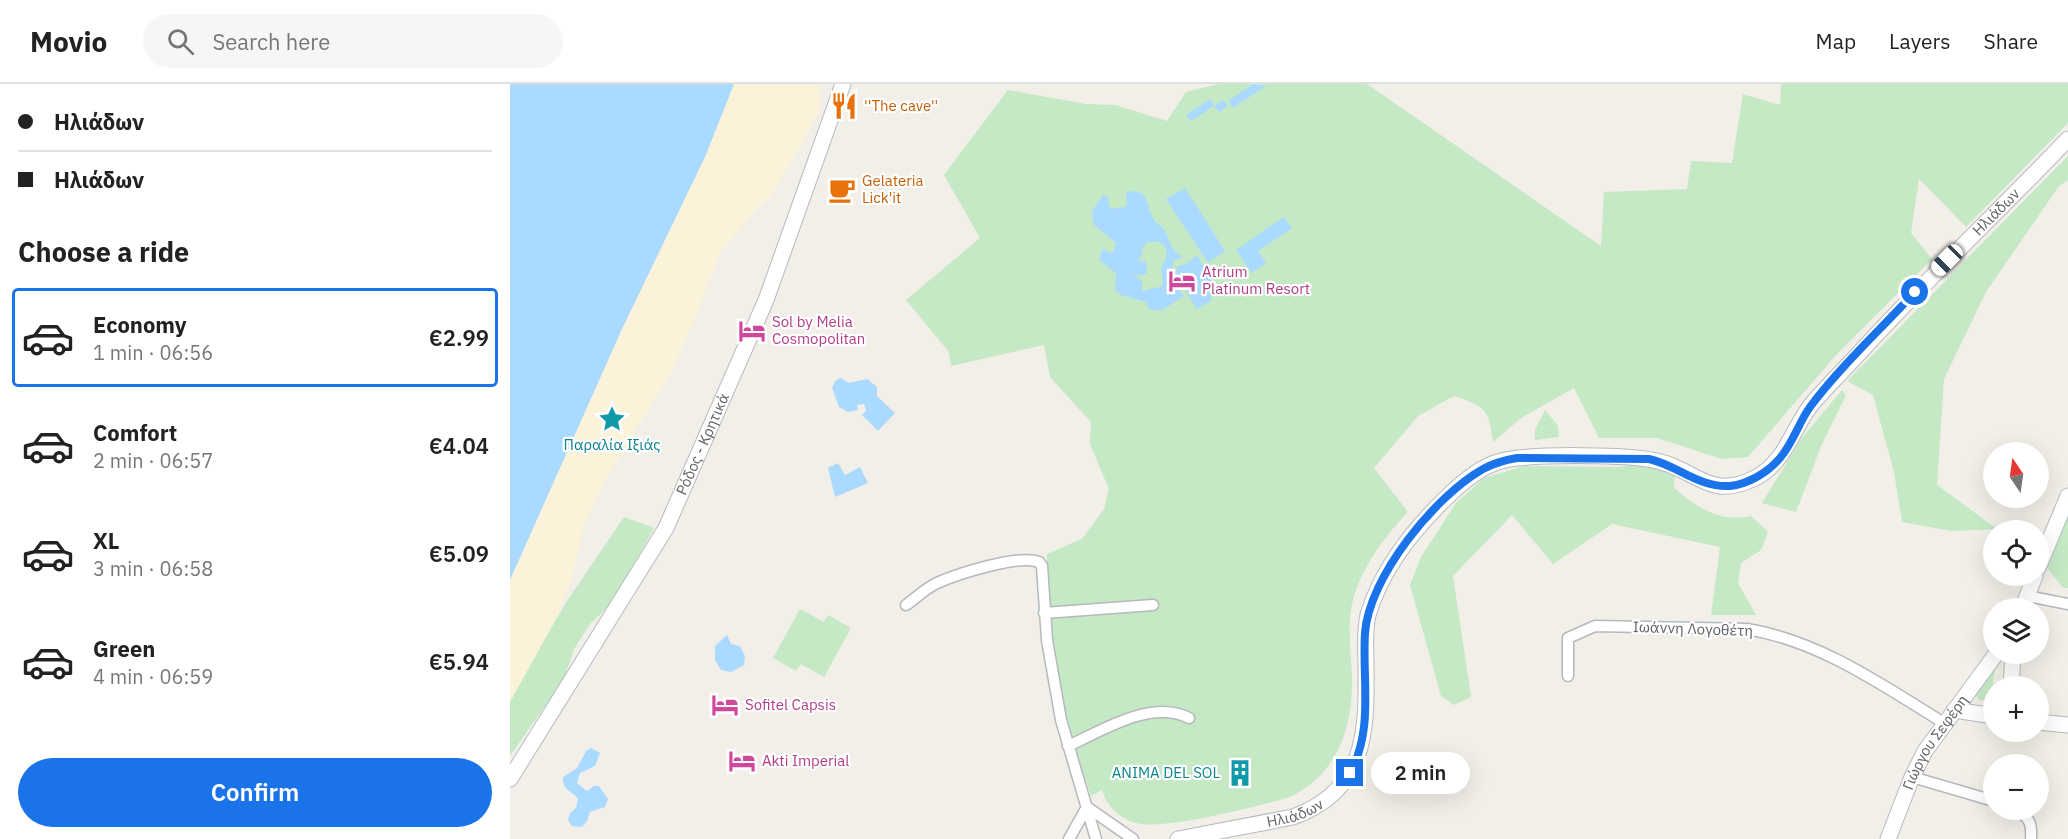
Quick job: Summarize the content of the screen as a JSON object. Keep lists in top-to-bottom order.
{
  "streets": {
    "street": [
      "Ηλιάδων",
      "Ρόδος - Κρητικά",
      "Ιωάννη Λογοθέτη",
      "Γιώργου Σεφέρη"
    ]
  },
  "crossings": [
    ["Ιωάννη Λογοθέτη", "Γιώργου Σεφέρη"]
  ],
  "places": {
    "restaurant": ["''The cave''"],
    "cafe": ["Gelateria Lick'it"],
    "hotel": [
      "Atrium Platinum Resort",
      "Sol by Melia Cosmopolitan",
      "Sofitel Capsis",
      "Akti Imperial"
    ],
    "place": ["Παραλία Ιξιάς"],
    "building": ["ANIMA DEL SOL"]
  },
  "north": "top",
  "page": {
    "header": "Movio",
    "search": "Search here",
    "nav": ["Map", "Layers", "Share"],
    "banner": ["Ηλιάδων", "Ηλιάδων"],
    "heading": "Choose a ride",
    "list": [
      {
        "name": "Economy",
        "note": "1 min · 06:56",
        "value": "€2.99"
      },
      {
        "name": "Comfort",
        "note": "2 min · 06:57",
        "value": "€4.04"
      },
      {
        "name": "XL",
        "note": "3 min · 06:58",
        "value": "€5.09"
      },
      {
        "name": "Green",
        "note": "4 min · 06:59",
        "value": "€5.94"
      }
    ],
    "map_buttons": ["+", "−"],
    "buttons": "Confirm",
    "bubble": "2 min"
  }
}
